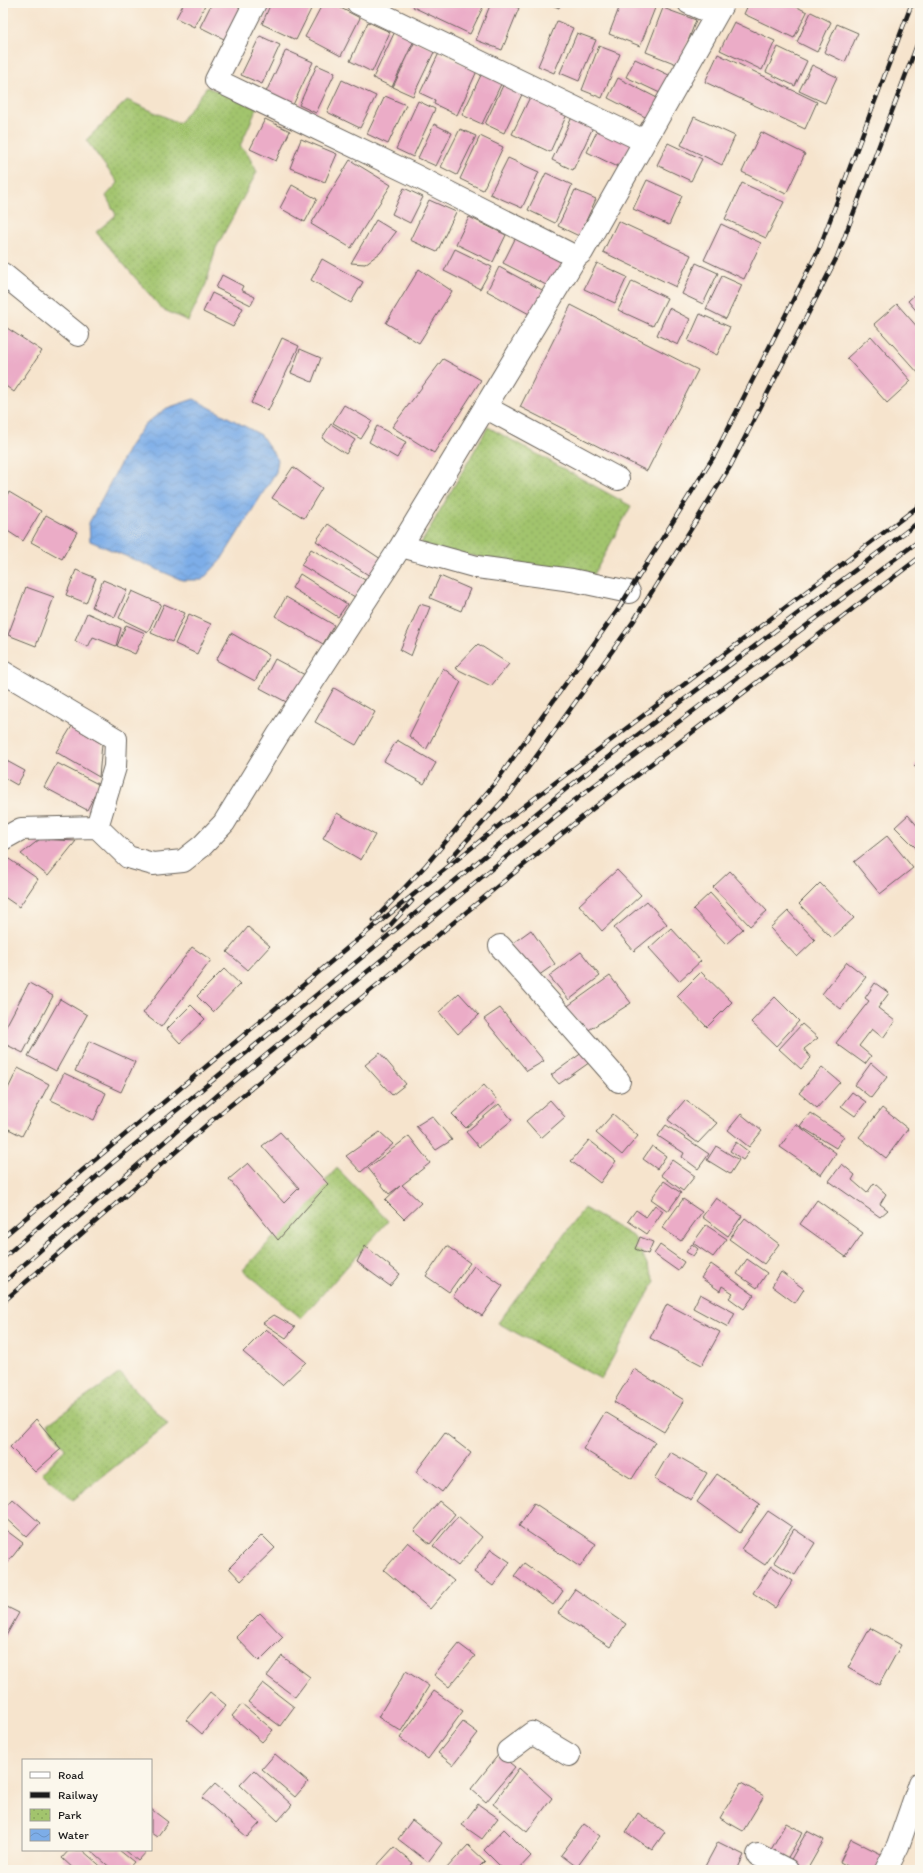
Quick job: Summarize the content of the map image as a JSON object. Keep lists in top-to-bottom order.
{
  "legend": [
    "Road",
    "Railway",
    "Park",
    "Water"
  ]
}
